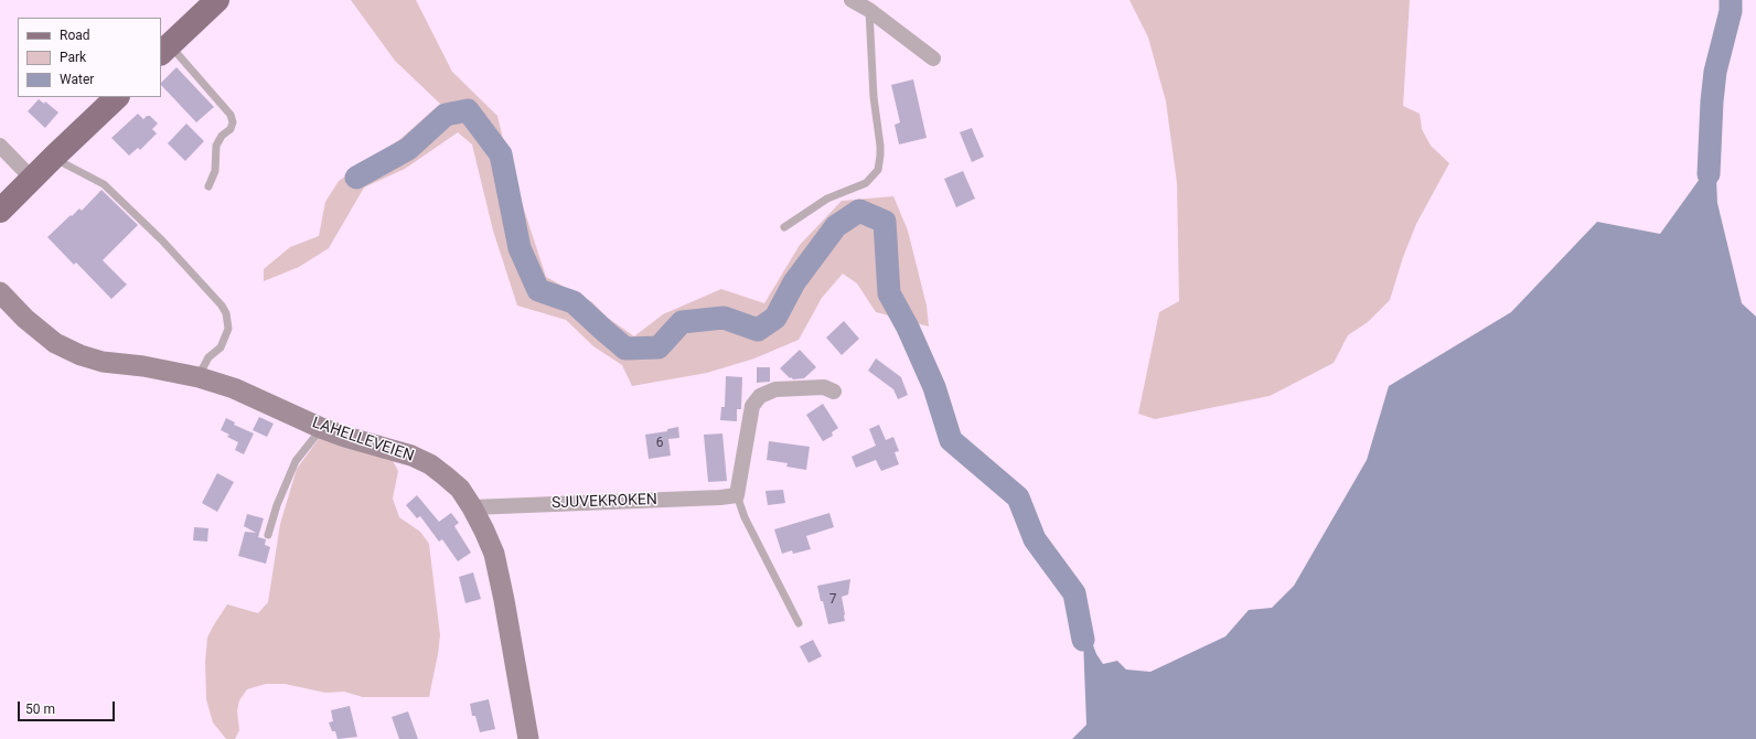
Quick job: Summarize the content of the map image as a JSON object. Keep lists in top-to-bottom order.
{
  "streets": {
    "street": ["LAHELLEVEIEN", "SJUVEKROKEN"]
  },
  "crossings": [
    ["LAHELLEVEIEN", "SJUVEKROKEN"]
  ],
  "house_numbers": ["6", "7"],
  "legend": ["Road", "Park", "Water"],
  "scale_bar": "50 m"
}
